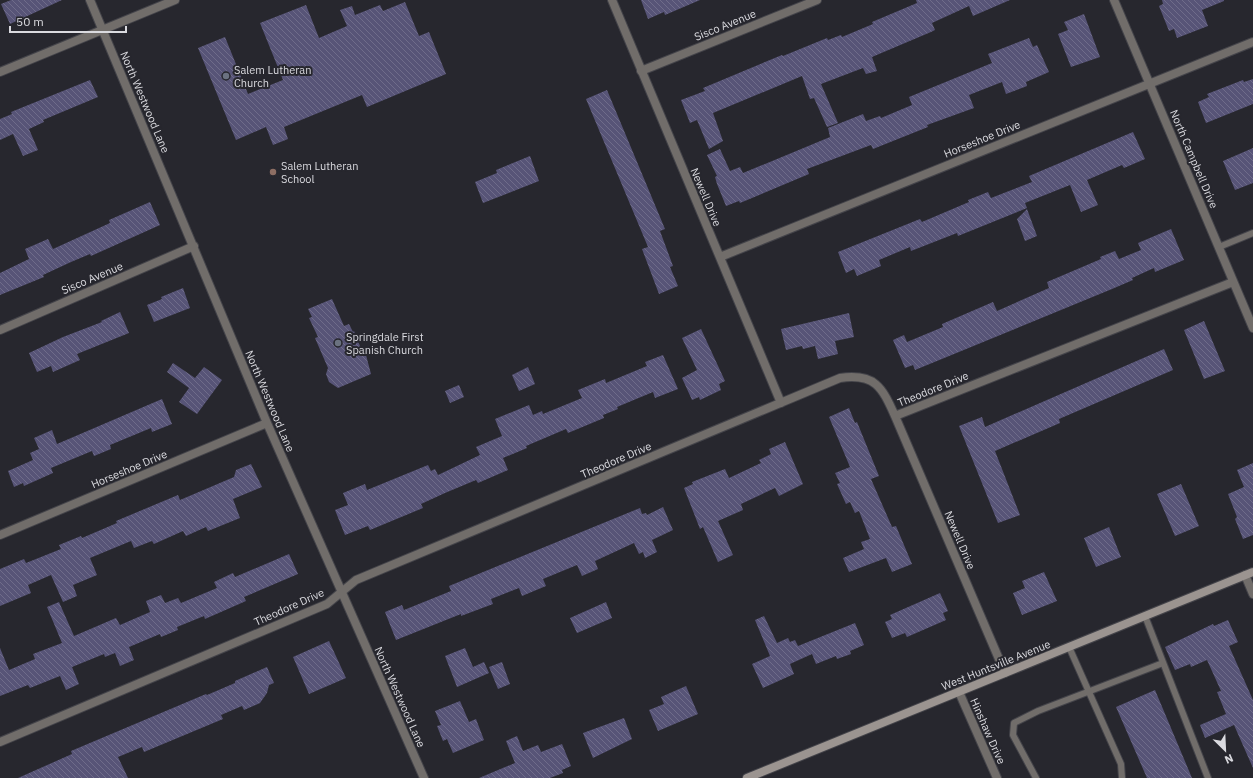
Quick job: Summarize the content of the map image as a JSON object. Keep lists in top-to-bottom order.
{
  "streets": {
    "main road": ["West Huntsville Avenue"],
    "street": [
      "Sisco Avenue",
      "North Westwood Lane",
      "Horseshoe Drive",
      "North Campbell Drive",
      "Newell Drive",
      "Theodore Drive",
      "Hinshaw Drive"
    ]
  },
  "crossings": [
    ["Sisco Avenue", "North Westwood Lane"],
    ["Sisco Avenue", "Newell Drive"],
    ["North Westwood Lane", "Horseshoe Drive"],
    ["North Westwood Lane", "Theodore Drive"],
    ["Horseshoe Drive", "North Campbell Drive"],
    ["Horseshoe Drive", "Newell Drive"],
    ["North Campbell Drive", "Theodore Drive"],
    ["Newell Drive", "Theodore Drive"],
    ["Newell Drive", "West Huntsville Avenue"],
    ["West Huntsville Avenue", "Hinshaw Drive"]
  ],
  "places": ["Salem Lutheran Church", "Salem Lutheran School", "Springdale First Spanish Church"],
  "scale_bar": "50 m",
  "north": "bottom right"
}
